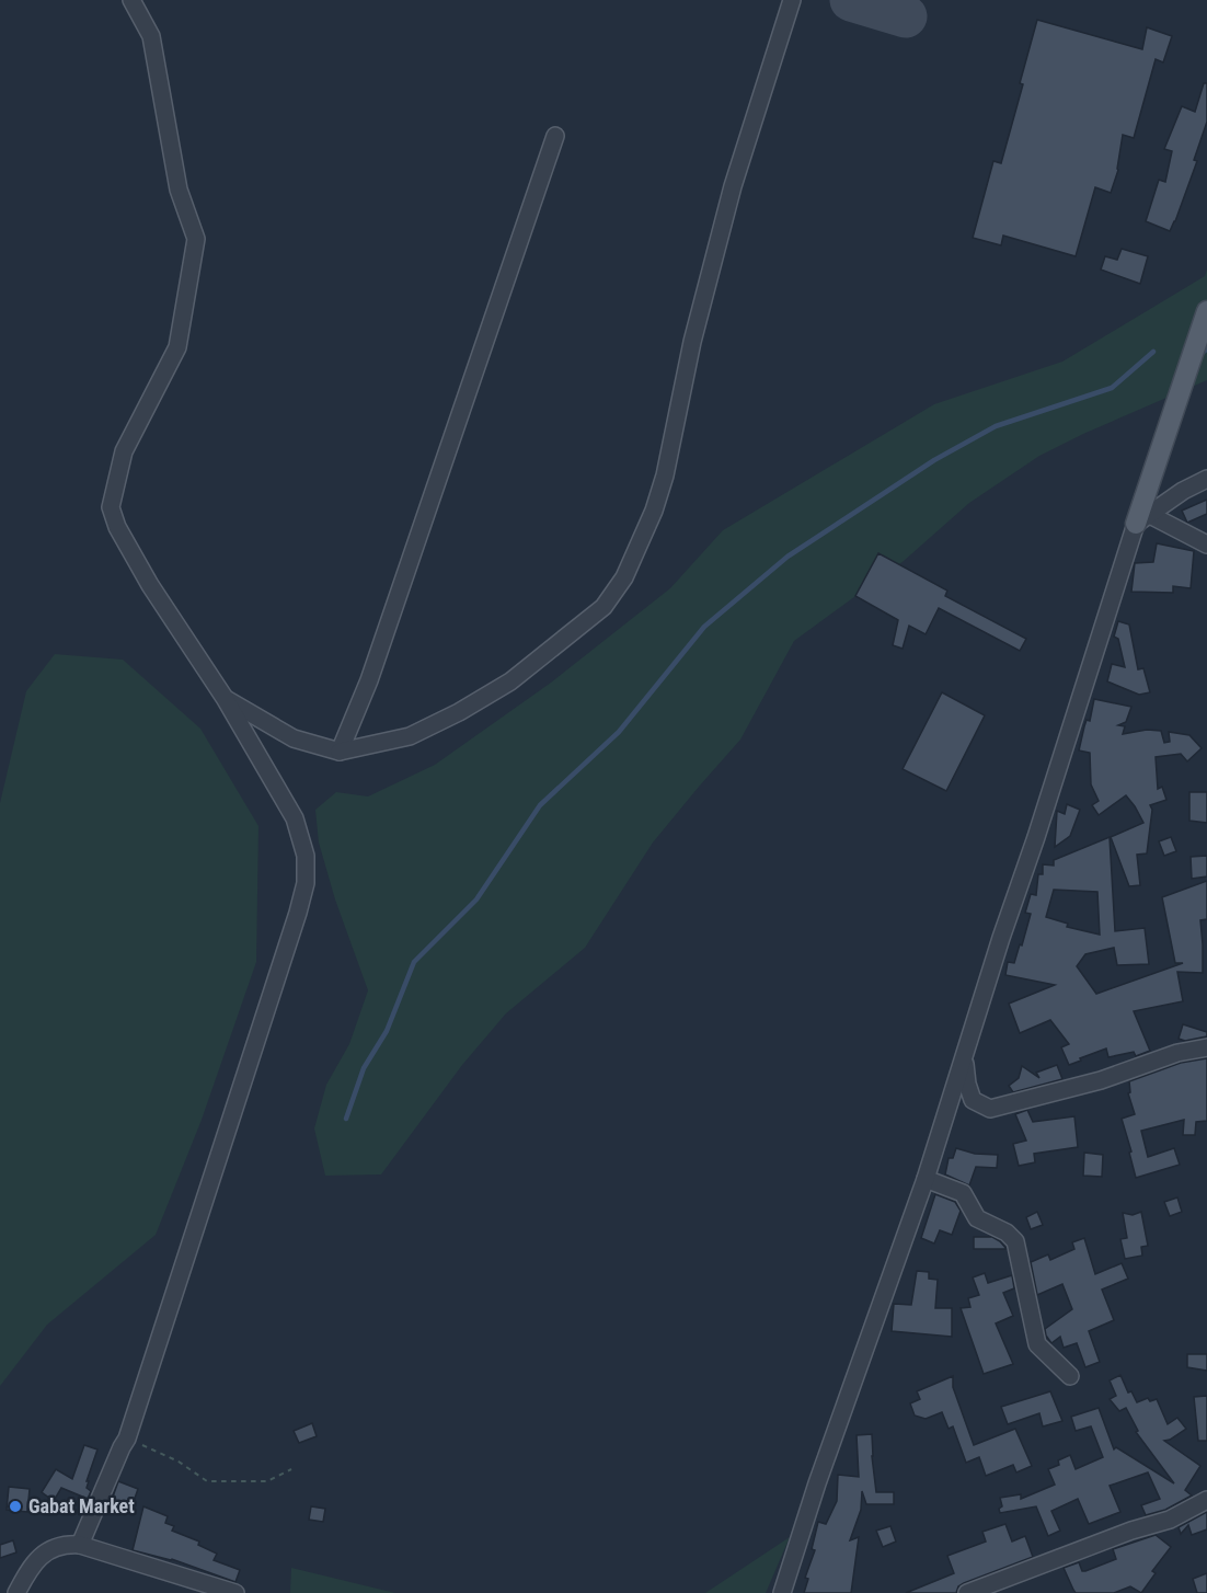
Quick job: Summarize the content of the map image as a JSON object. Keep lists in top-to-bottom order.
{
  "places": ["Gabat Market"]
}
